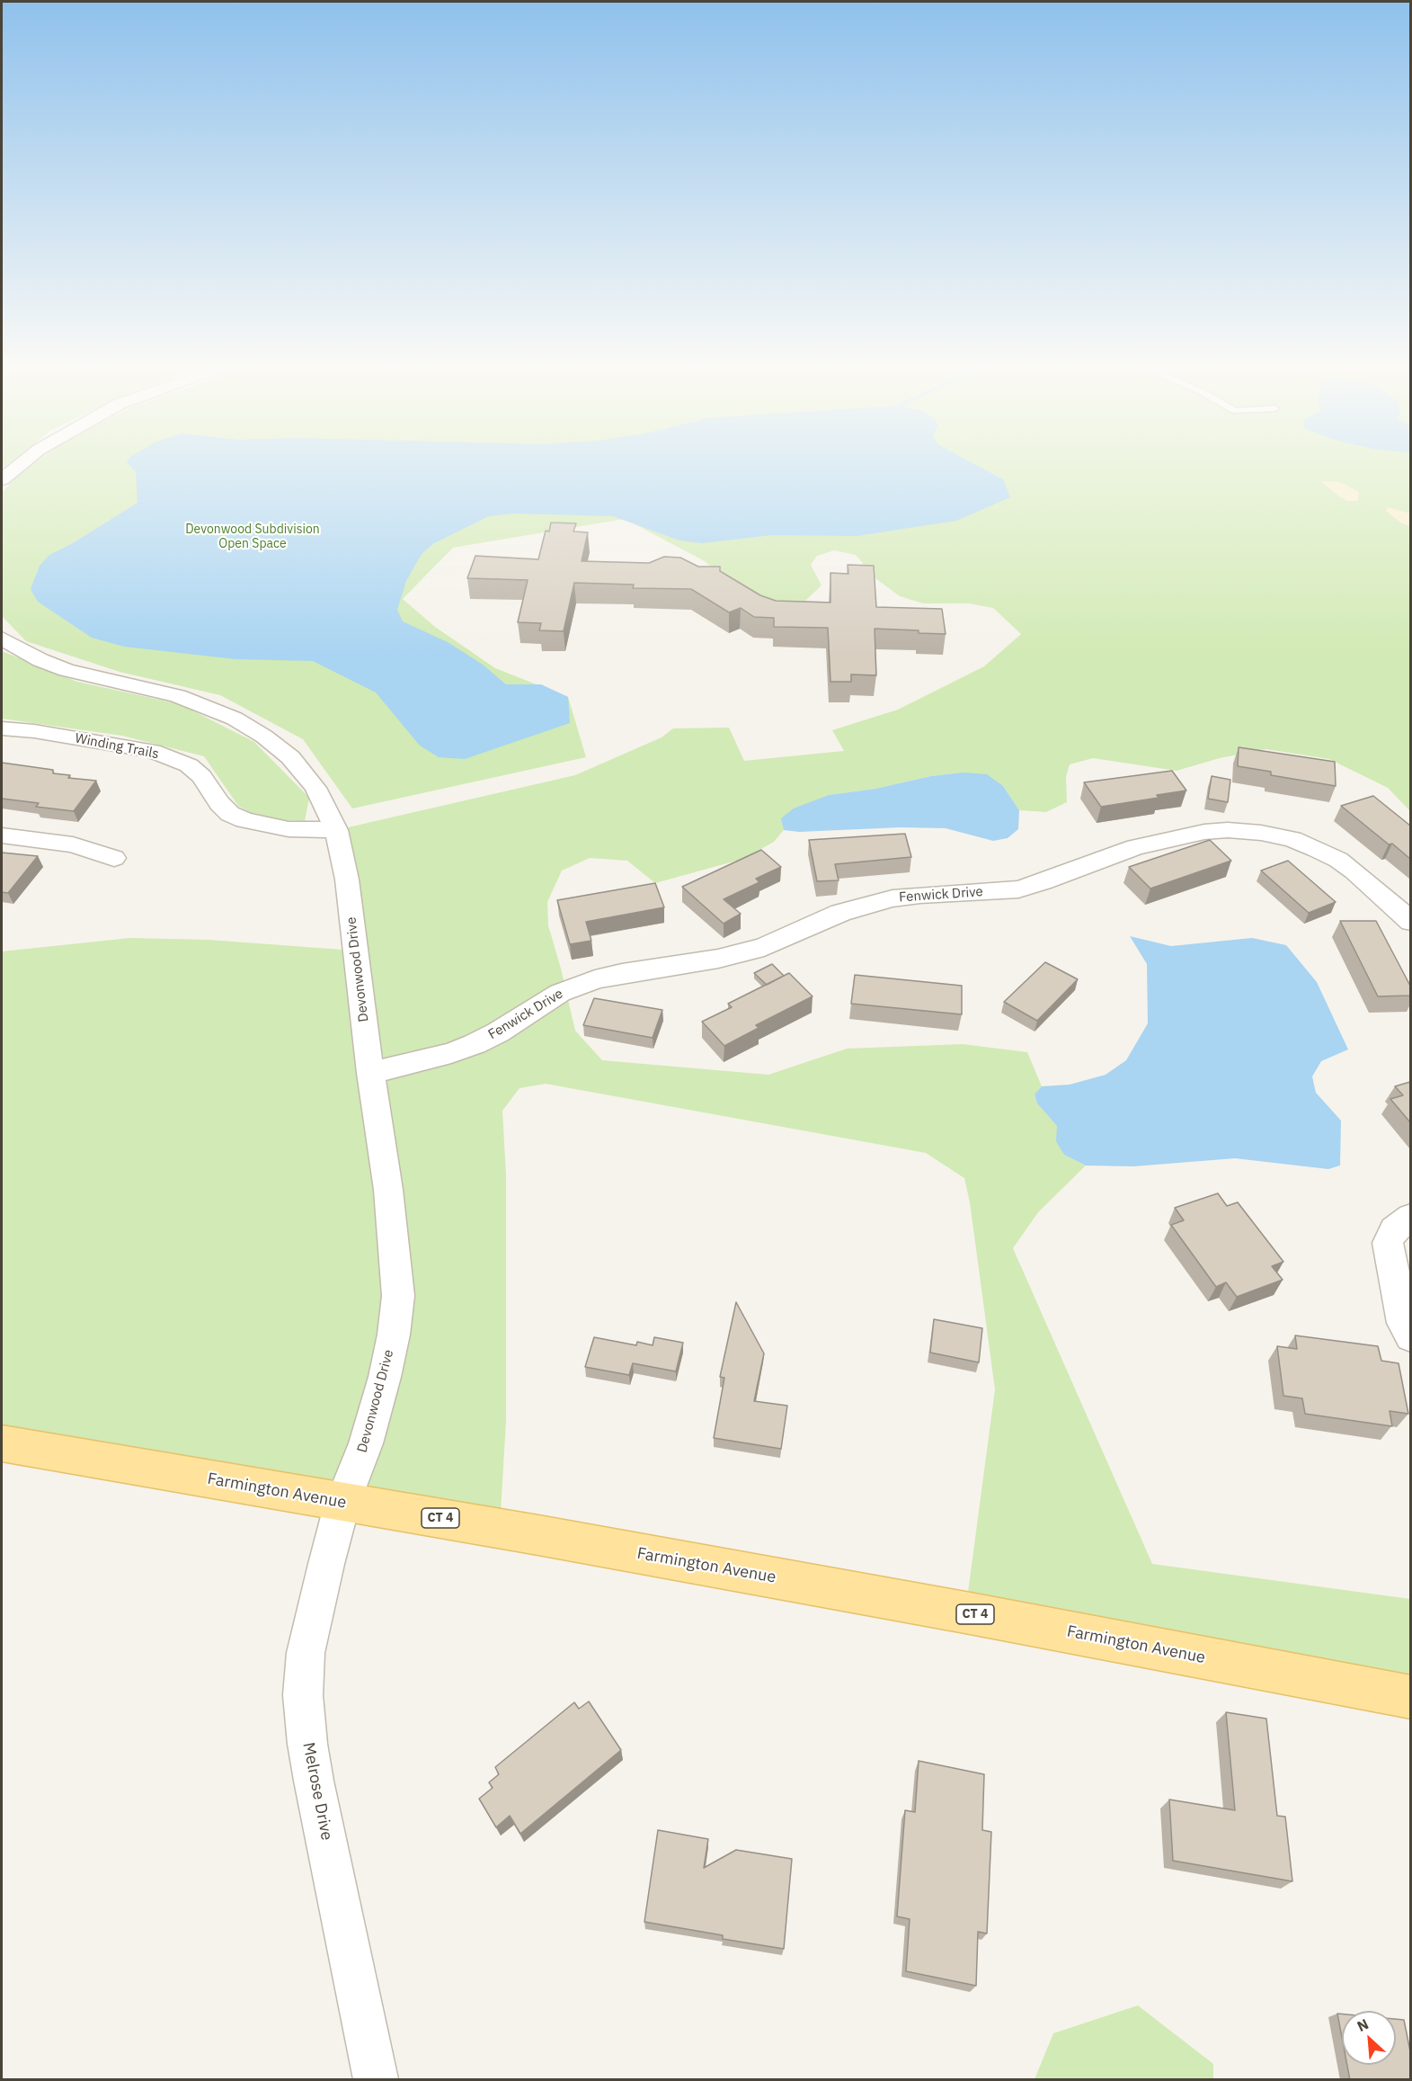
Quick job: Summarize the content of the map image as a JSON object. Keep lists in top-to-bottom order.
{
  "streets": {
    "main road": ["Farmington Avenue", "CT 4"],
    "street": [
      "Winding Trails",
      "Fenwick Drive",
      "Devonwood Drive",
      "Melrose Drive"
    ]
  },
  "crossings": [
    ["Winding Trails", "Devonwood Drive"],
    ["Fenwick Drive", "Devonwood Drive"],
    ["Devonwood Drive", "Farmington Avenue"],
    ["Devonwood Drive", "Melrose Drive"],
    ["Farmington Avenue", "Melrose Drive"]
  ],
  "parks": ["Devonwood Subdivision Open Space"],
  "north": "top left"
}
